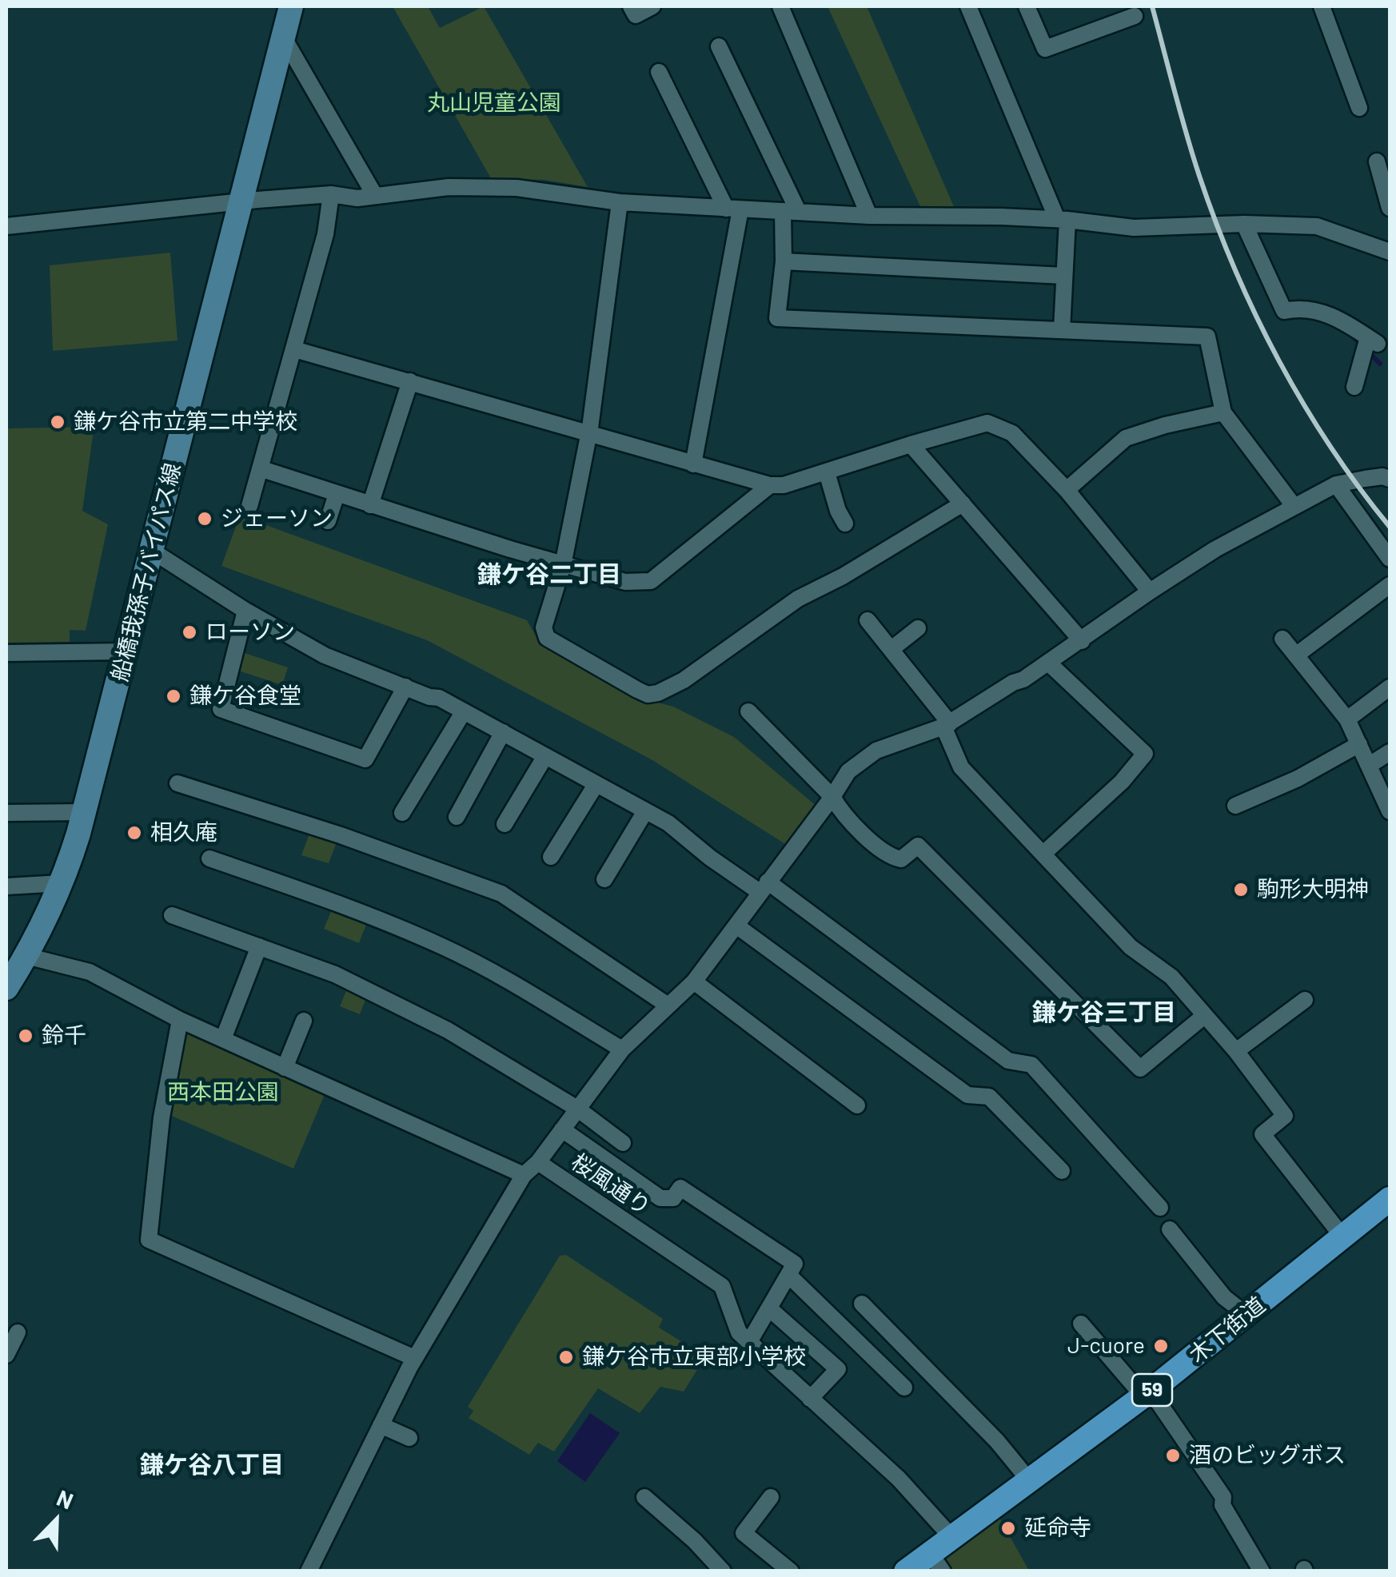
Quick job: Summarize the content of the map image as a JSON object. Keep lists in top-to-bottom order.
{
  "streets": {
    "main road": ["木下街道", "59"],
    "street": ["船橋我孫子バイパス線", "桜風通り"]
  },
  "crossings": [
    ["桜風通り", "木下街道"]
  ],
  "districts": ["鎌ケ谷二丁目", "鎌ケ谷三丁目", "鎌ケ谷八丁目"],
  "parks": ["丸山児童公園", "西本田公園"],
  "places": [
    "鎌ケ谷市立第二中学校",
    "ジェーソン",
    "ローソン",
    "鎌ケ谷食堂",
    "相久庵",
    "駒形大明神",
    "鈴千",
    "J-cuore",
    "鎌ケ谷市立東部小学校",
    "酒のビッグボス",
    "延命寺"
  ],
  "north": "top right"
}
